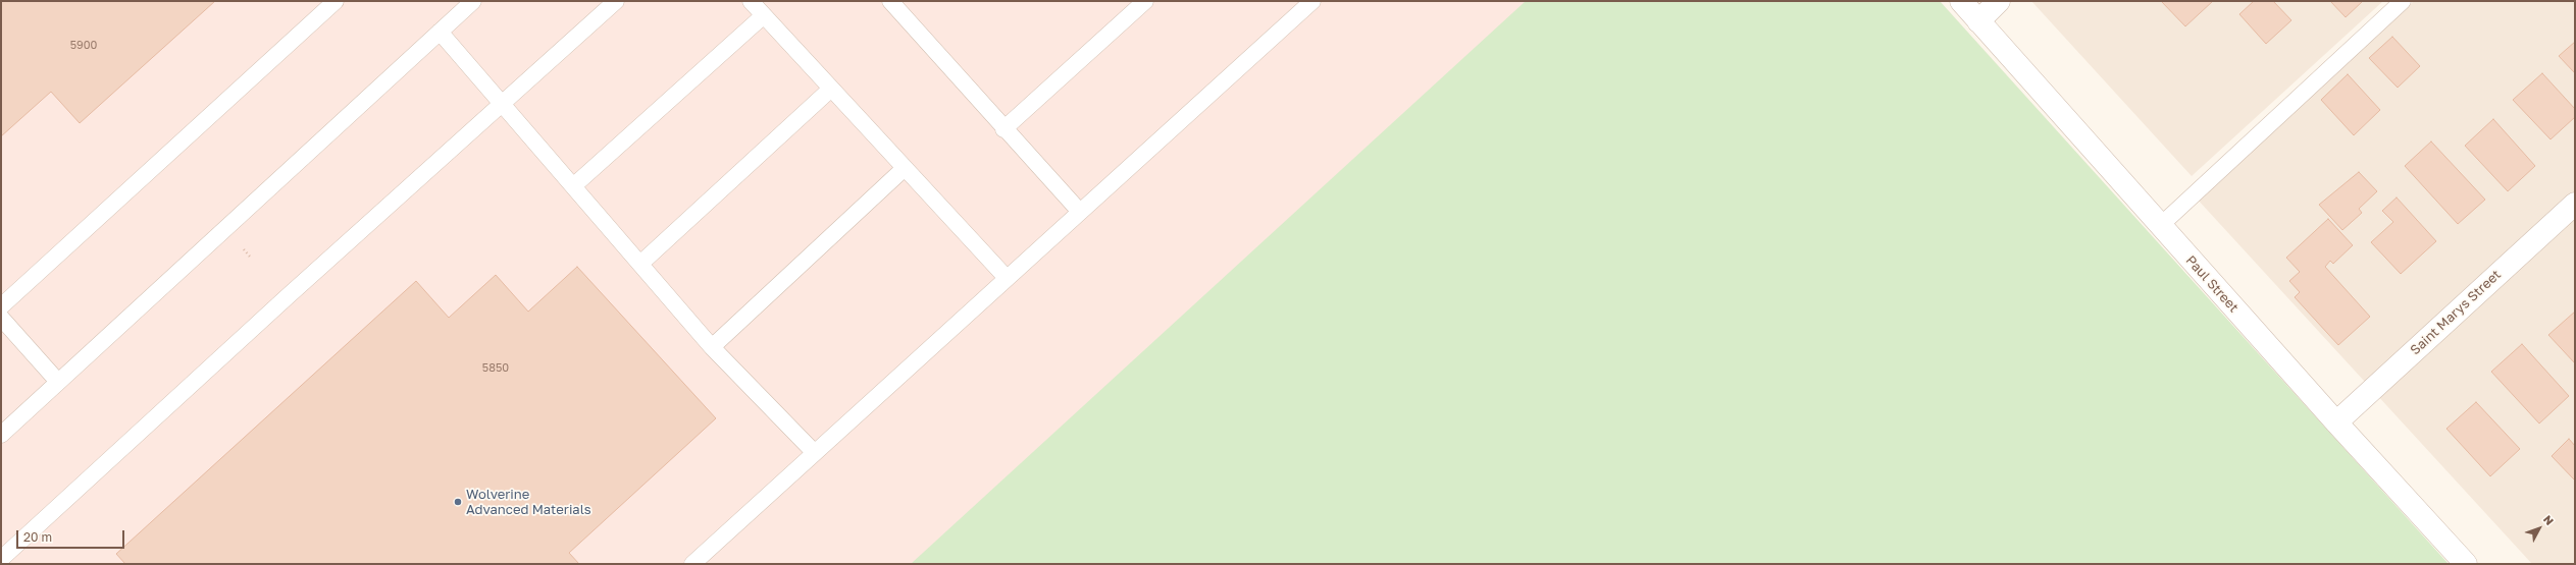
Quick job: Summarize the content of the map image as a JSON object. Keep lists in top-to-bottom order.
{
  "streets": {
    "street": ["Paul Street", "Saint Marys Street"]
  },
  "crossings": [
    ["Paul Street", "Saint Marys Street"]
  ],
  "places": ["Wolverine Advanced Materials"],
  "house_numbers": ["5900", "5850"],
  "scale_bar": "20 m",
  "north": "top right"
}
